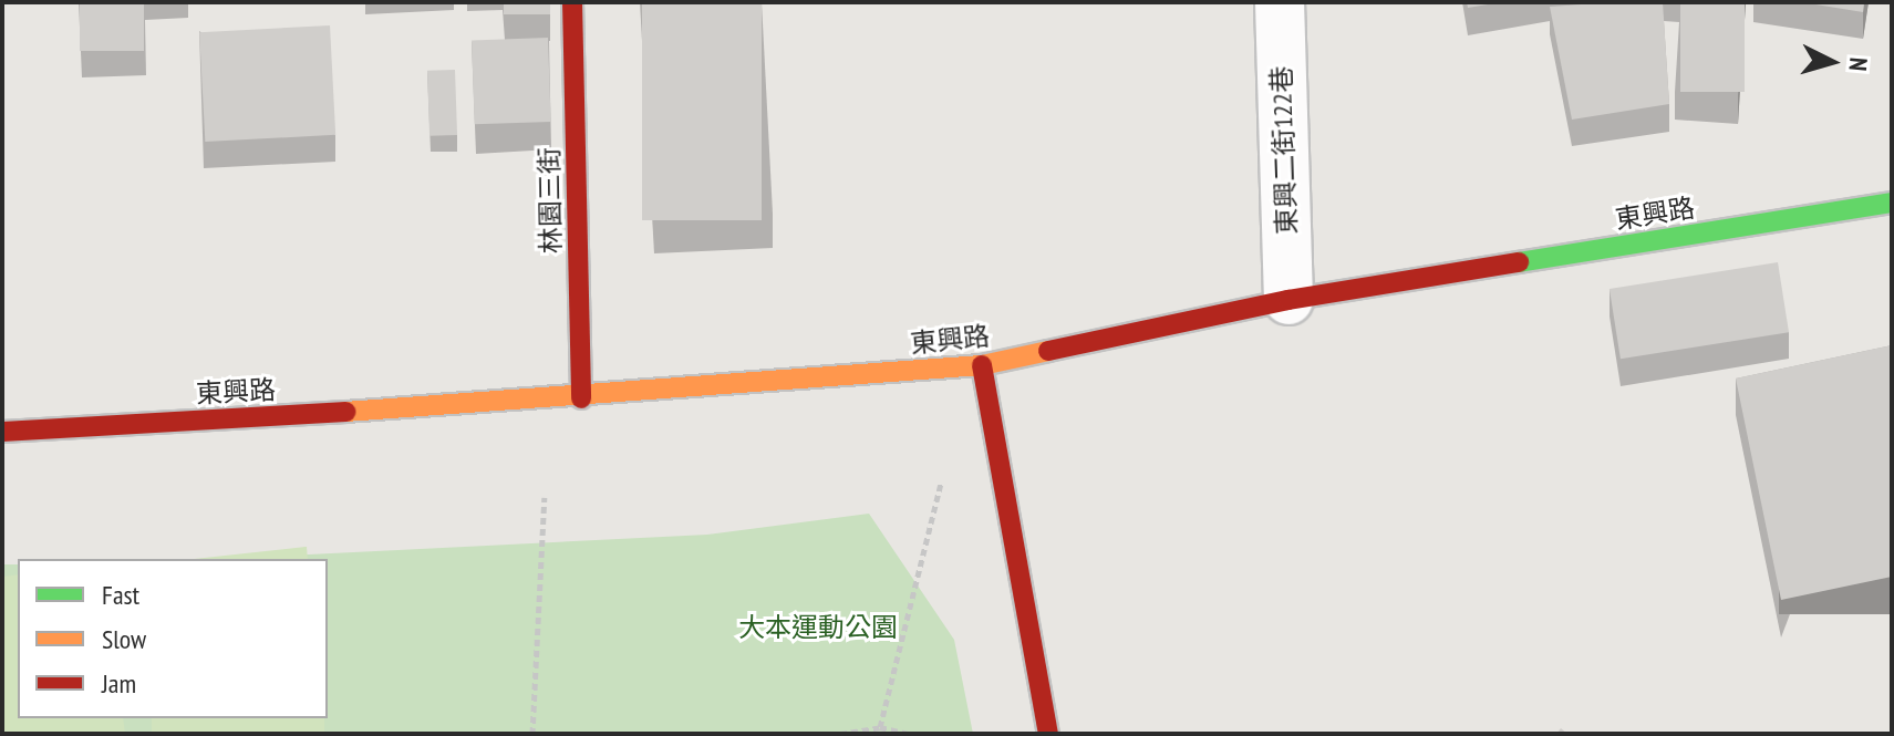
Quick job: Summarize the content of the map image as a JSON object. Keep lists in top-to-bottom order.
{
  "streets": {
    "street": ["東興二街122巷", "林園三街", "東興路"]
  },
  "crossings": [
    ["東興二街122巷", "東興路"],
    ["林園三街", "東興路"]
  ],
  "parks": ["大本運動公園"],
  "legend": ["Fast", "Slow", "Jam"],
  "north": "right"
}
